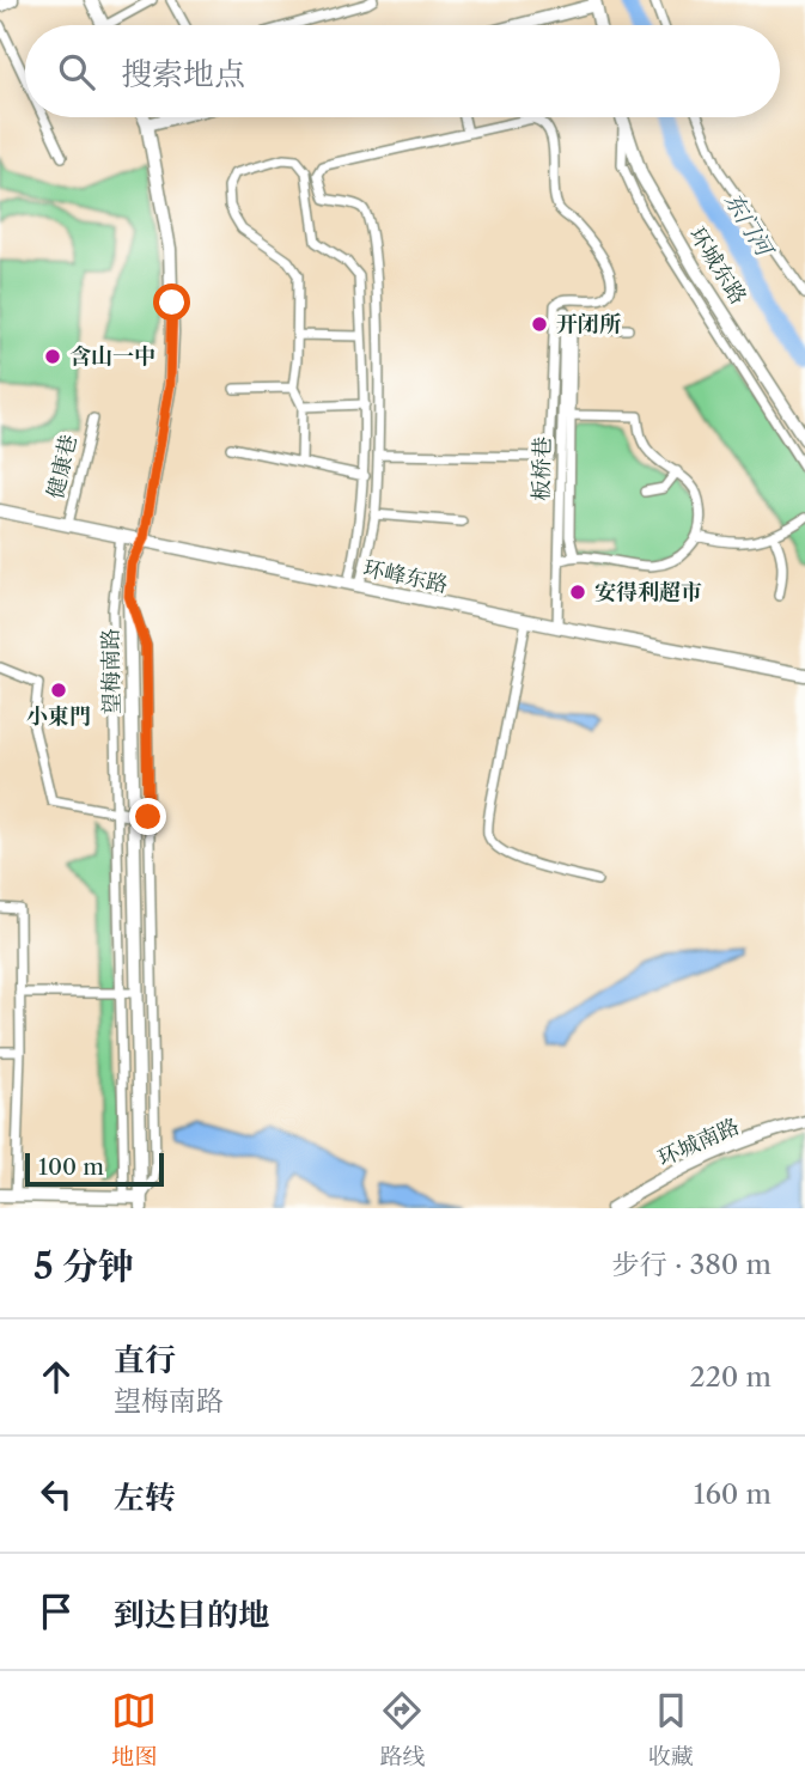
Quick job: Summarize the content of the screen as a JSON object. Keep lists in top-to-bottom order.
{
  "streets": {
    "main road": [
      "环城东路",
      "环峰东路",
      "望梅南路",
      "环城南路"
    ],
    "street": ["健康巷", "板桥巷"]
  },
  "crossings": [
    ["健康巷", "环峰东路"],
    ["板桥巷", "环峰东路"],
    ["环峰东路", "望梅南路"]
  ],
  "water": ["东门河"],
  "places": [
    "开闭所",
    "含山一中",
    "安得利超市",
    "小東門"
  ],
  "scale_bar": "100 m",
  "page": {
    "search": "搜索地点",
    "scale": "100 m",
    "heading": ["5 分钟", "步行 · 380 m"],
    "list": [
      ["直行", "望梅南路", "220 m"],
      ["左转", "160 m"],
      "到达目的地"
    ],
    "nav": ["地图", "路线", "收藏"]
  }
}
